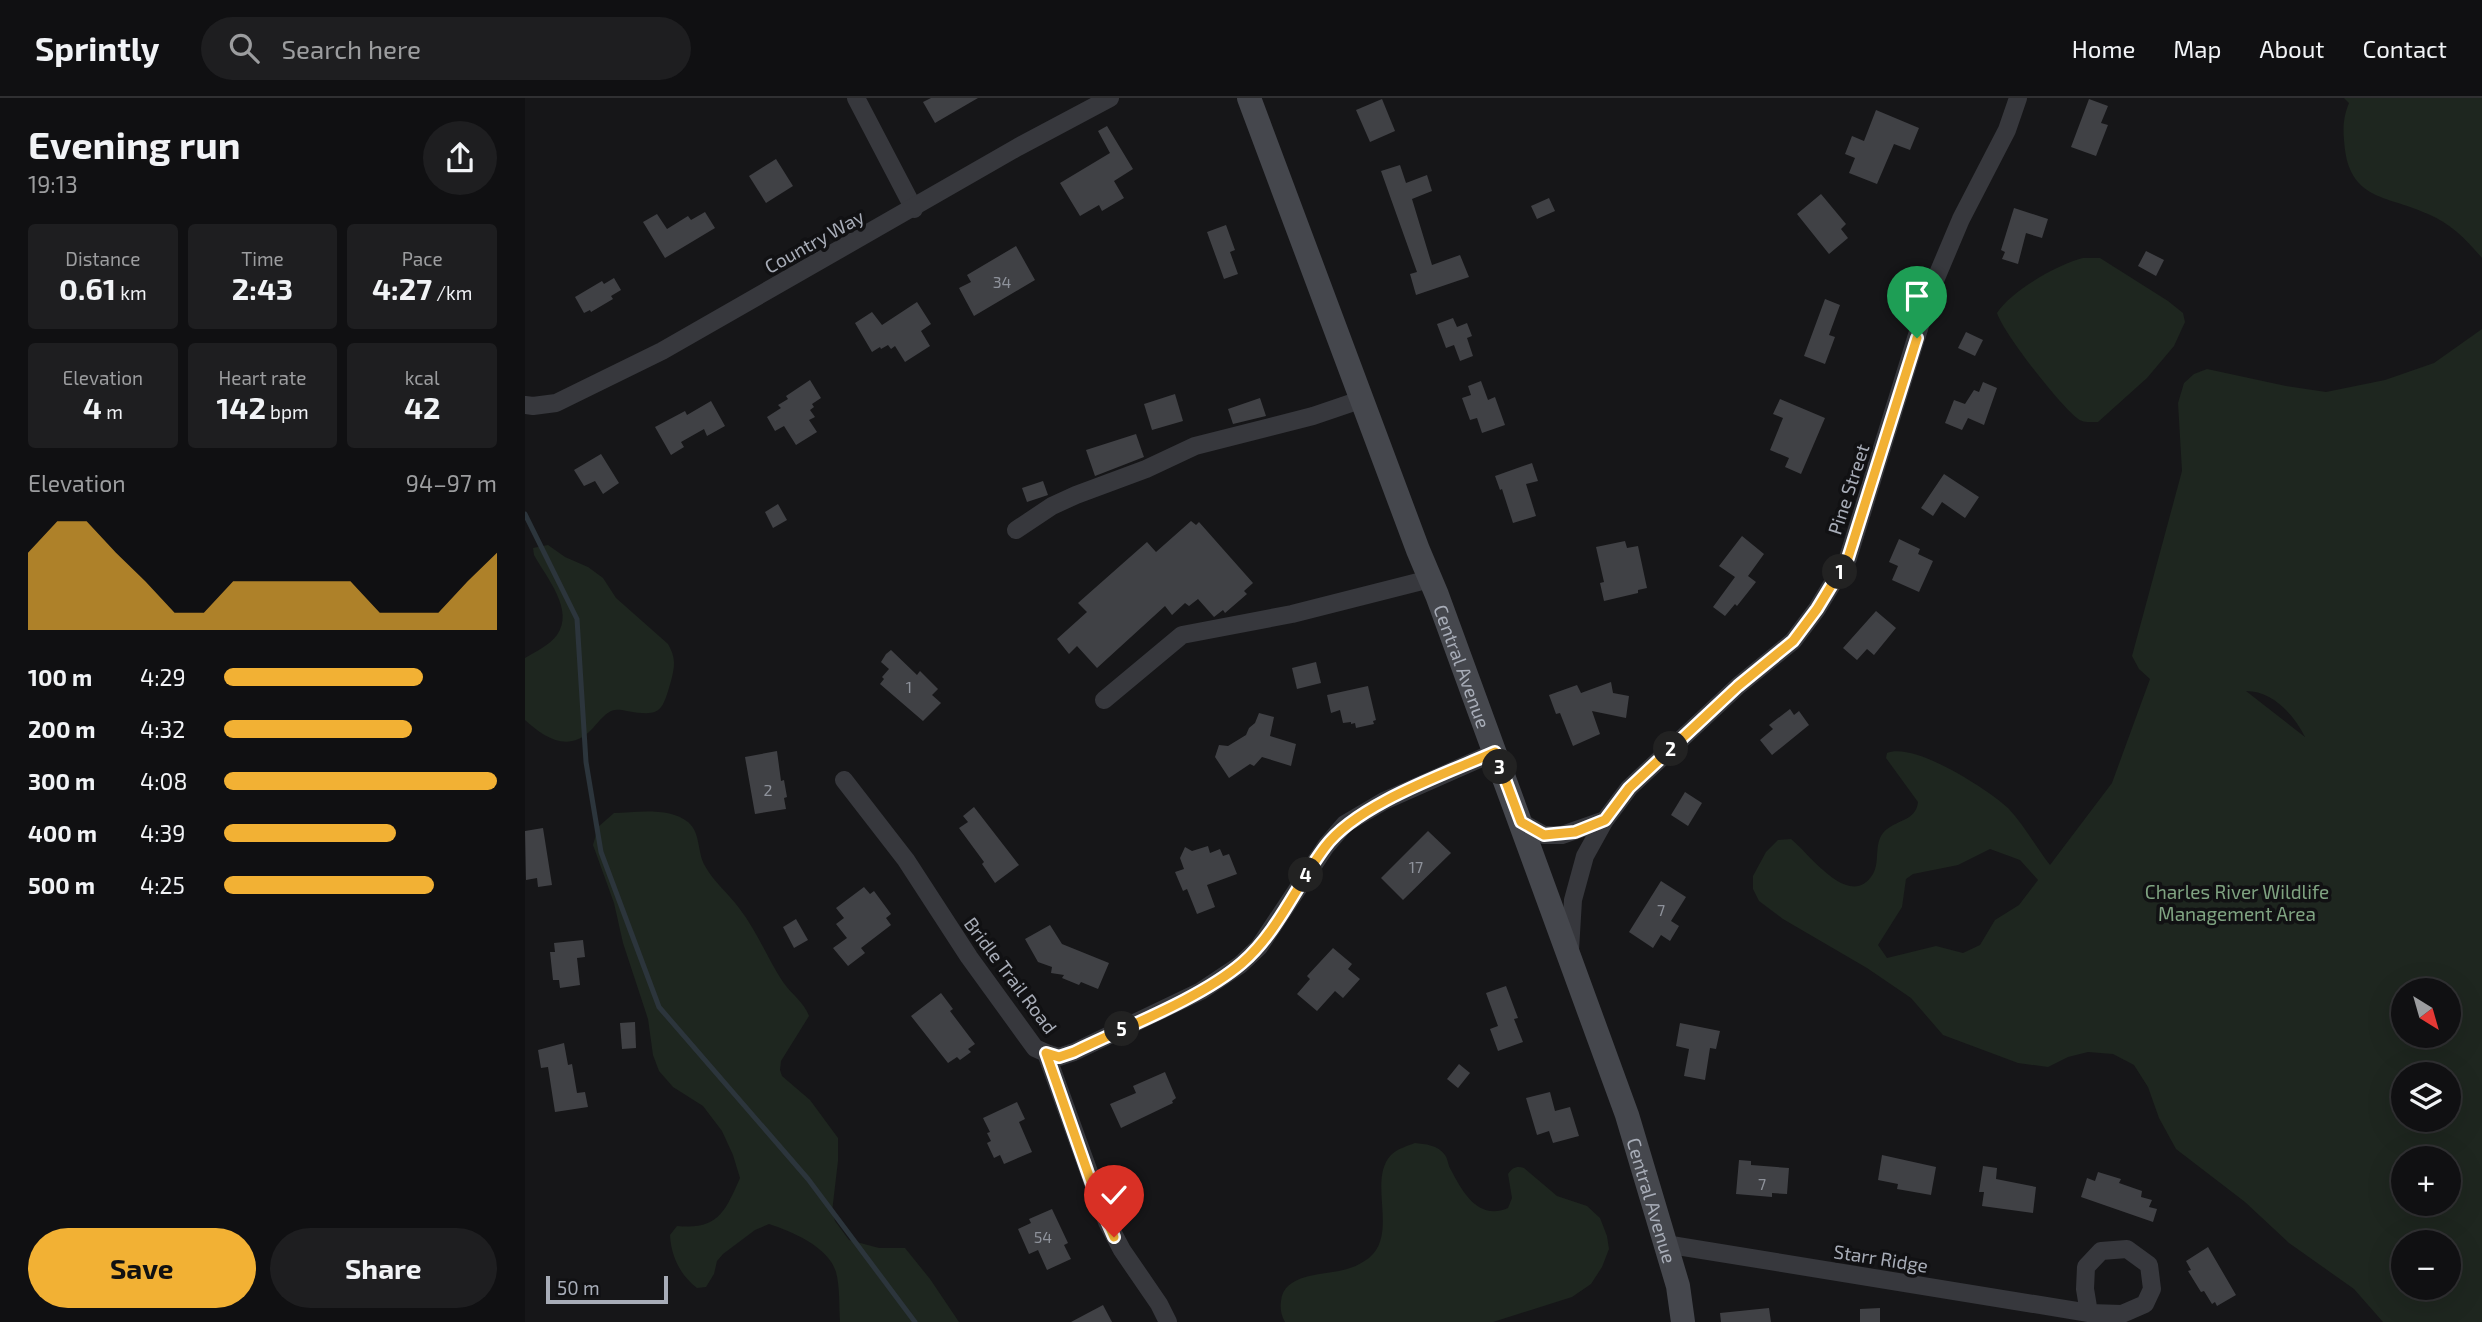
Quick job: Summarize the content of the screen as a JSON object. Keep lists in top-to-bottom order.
{
  "streets": {
    "main road": ["Central Avenue"],
    "street": [
      "Country Way",
      "Pine Street",
      "Bridle Trail Road",
      "Starr Ridge"
    ]
  },
  "crossings": [
    ["Pine Street", "Central Avenue"],
    ["Central Avenue", "Starr Ridge"]
  ],
  "parks": ["Charles River Wildlife Management Area"],
  "house_numbers": [
    "34",
    "1",
    "2",
    "17",
    "7",
    "7",
    "54"
  ],
  "scale_bar": "50 m",
  "north": "bottom right",
  "page": {
    "header": "Sprintly",
    "search": "Search here",
    "nav": [
      "Home",
      "Map",
      "About",
      "Contact"
    ],
    "heading": ["Evening run", "19:13"],
    "stats": [
      ["Distance", "0.61 km"],
      ["Time", "2:43"],
      ["Pace", "4:27 /km"],
      ["Elevation", "4 m"],
      ["Heart rate", "142 bpm"],
      ["kcal", "42"]
    ],
    "chart": ["Elevation", "94–97 m"],
    "pins": [
      "1",
      "2",
      "3",
      "4",
      "5"
    ],
    "list": [
      {
        "name": "100 m",
        "note": "4:29"
      },
      {
        "name": "200 m",
        "note": "4:32"
      },
      {
        "name": "300 m",
        "note": "4:08"
      },
      {
        "name": "400 m",
        "note": "4:39"
      },
      {
        "name": "500 m",
        "note": "4:25"
      }
    ],
    "map_buttons": ["+", "−"],
    "buttons": ["Save", "Share"],
    "scale": "50 m"
  }
}
